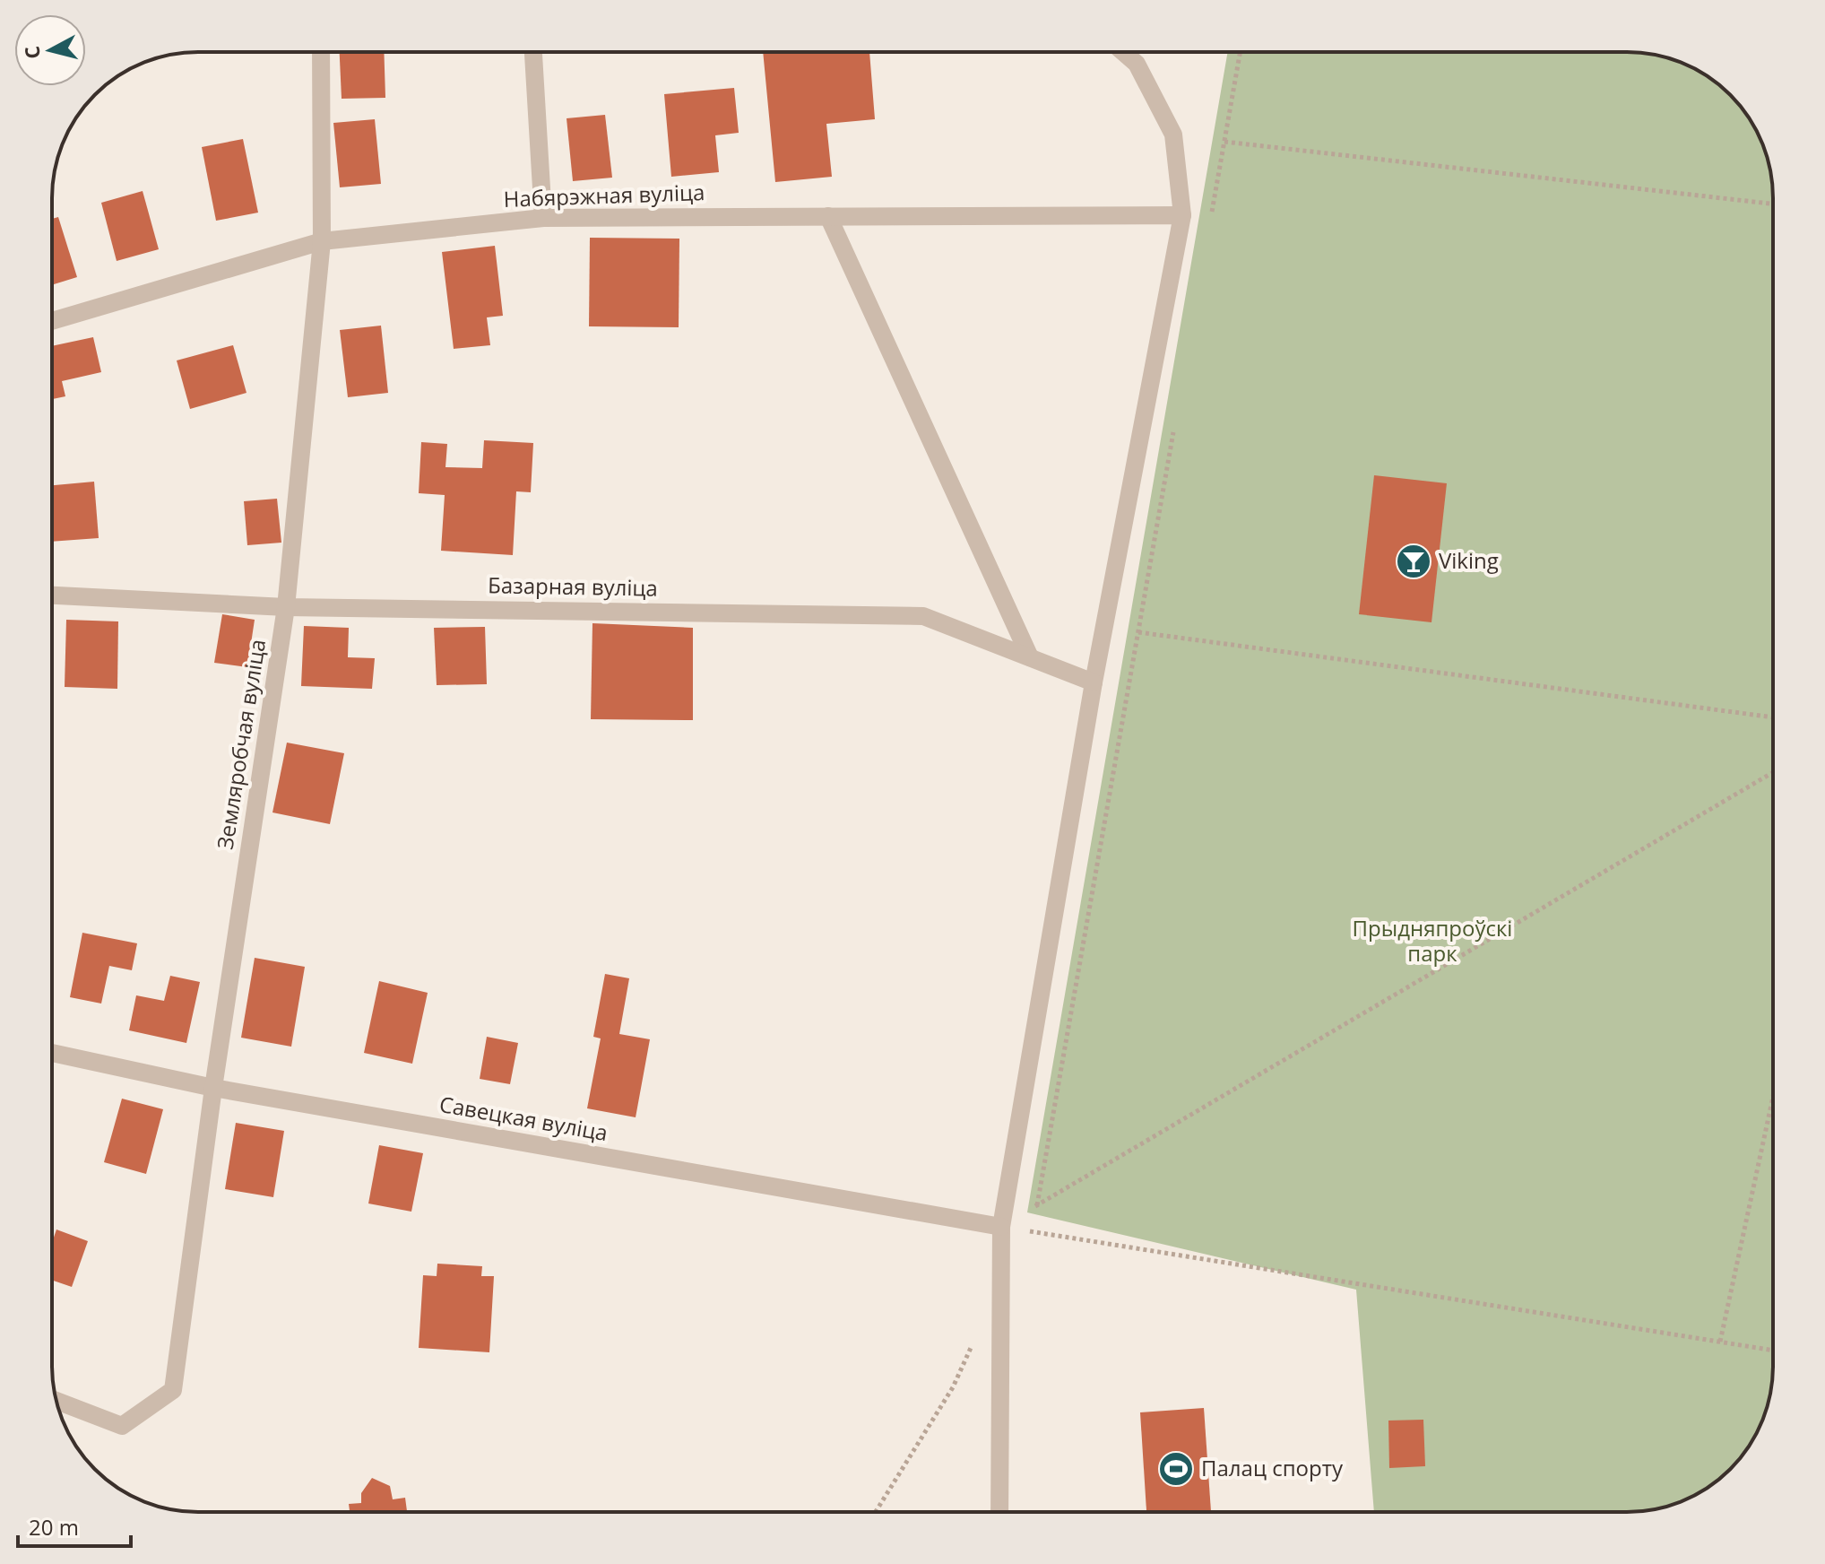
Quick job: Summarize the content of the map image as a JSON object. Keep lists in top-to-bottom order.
{
  "streets": {
    "street": [
      "Набярэжная вуліца",
      "Базарная вуліца",
      "Земляробчая вуліца",
      "Савецкая вуліца"
    ]
  },
  "crossings": [
    ["Набярэжная вуліца", "Земляробчая вуліца"],
    ["Базарная вуліца", "Земляробчая вуліца"],
    ["Земляробчая вуліца", "Савецкая вуліца"]
  ],
  "parks": ["Прыдняпроўскі парк"],
  "places": {
    "bar": ["Viking"],
    "sports": ["Палац спорту"]
  },
  "scale_bar": "20 m",
  "north": "left"
}
